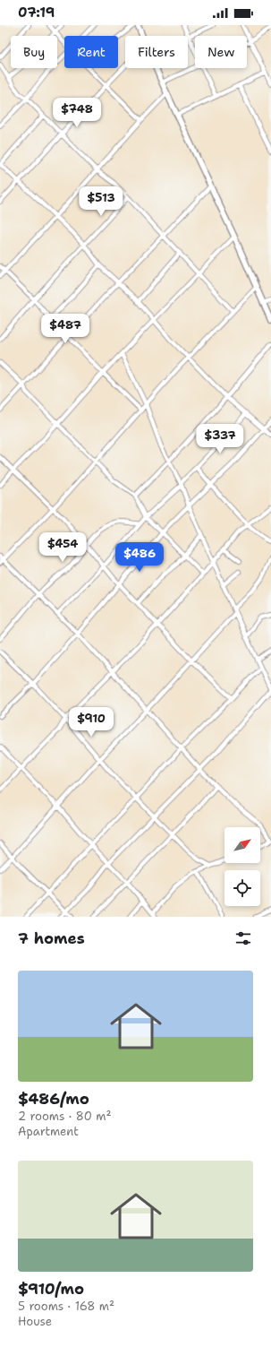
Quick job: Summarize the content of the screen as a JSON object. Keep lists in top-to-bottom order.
{
  "north": "top right",
  "page": {
    "status": "07:19",
    "chip": [
      "Buy",
      "Rent",
      "Filters",
      "New"
    ],
    "price": [
      "$748",
      "$513",
      "$487",
      "$337",
      "$454",
      "$486",
      "$910"
    ],
    "heading": "7 homes",
    "list": [
      {
        "name": "$486/mo",
        "note": "2 rooms · 80 m² · Apartment"
      },
      {
        "name": "$910/mo",
        "note": "5 rooms · 168 m² · House"
      }
    ]
  }
}
